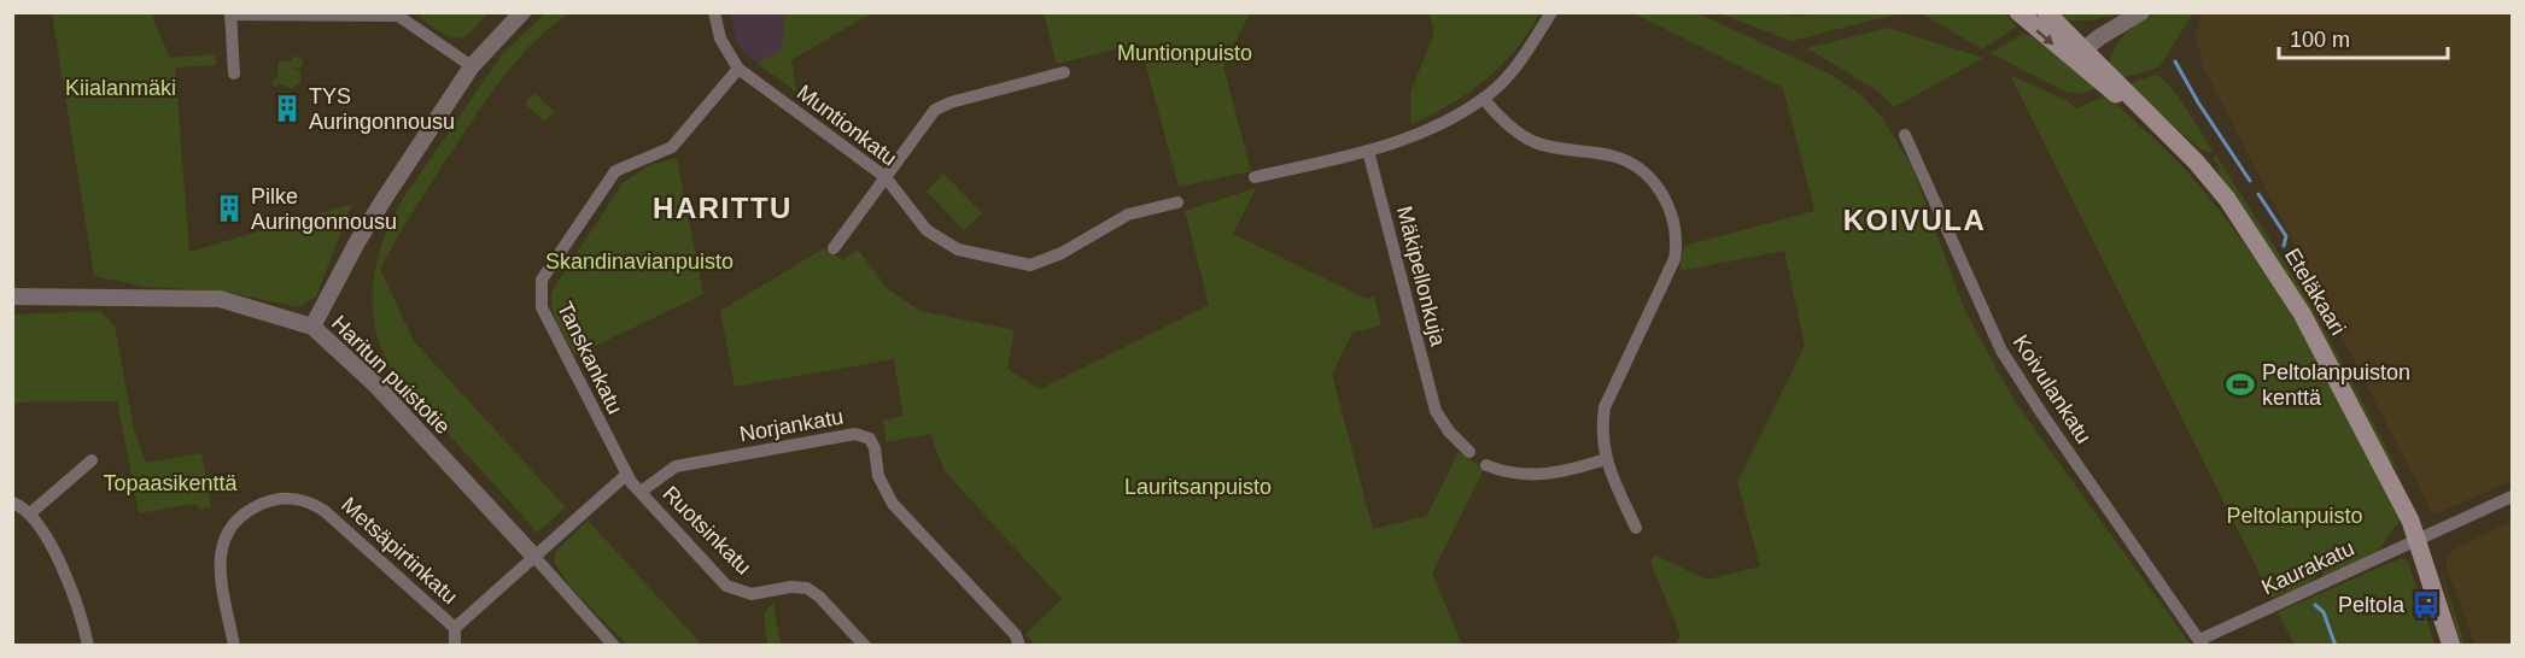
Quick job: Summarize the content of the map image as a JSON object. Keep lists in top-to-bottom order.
{
  "streets": {
    "main road": ["Eteläkaari"],
    "street": [
      "Muntionkatu",
      "Mäkipellonkuja",
      "Tanskankatu",
      "Haritun puistotie",
      "Koivulankatu",
      "Norjankatu",
      "Ruotsinkatu",
      "Metsäpirtinkatu",
      "Kaurakatu"
    ]
  },
  "crossings": [
    ["Muntionkatu", "Tanskankatu"],
    ["Eteläkaari", "Kaurakatu"],
    ["Tanskankatu", "Norjankatu"],
    ["Tanskankatu", "Ruotsinkatu"],
    ["Haritun puistotie", "Norjankatu"],
    ["Koivulankatu", "Kaurakatu"],
    ["Norjankatu", "Ruotsinkatu"],
    ["Norjankatu", "Metsäpirtinkatu"]
  ],
  "districts": ["HARITTU", "KOIVULA"],
  "parks": [
    "Muntionpuisto",
    "Kiialanmäki",
    "Skandinavianpuisto",
    "Topaasikenttä",
    "Lauritsanpuisto",
    "Peltolanpuisto"
  ],
  "places": {
    "building": ["TYS Auringonnousu", "Pilke Auringonnousu"],
    "sports": ["Peltolanpuiston kenttä"],
    "bus stop": ["Peltola"]
  },
  "scale_bar": "100 m"
}
